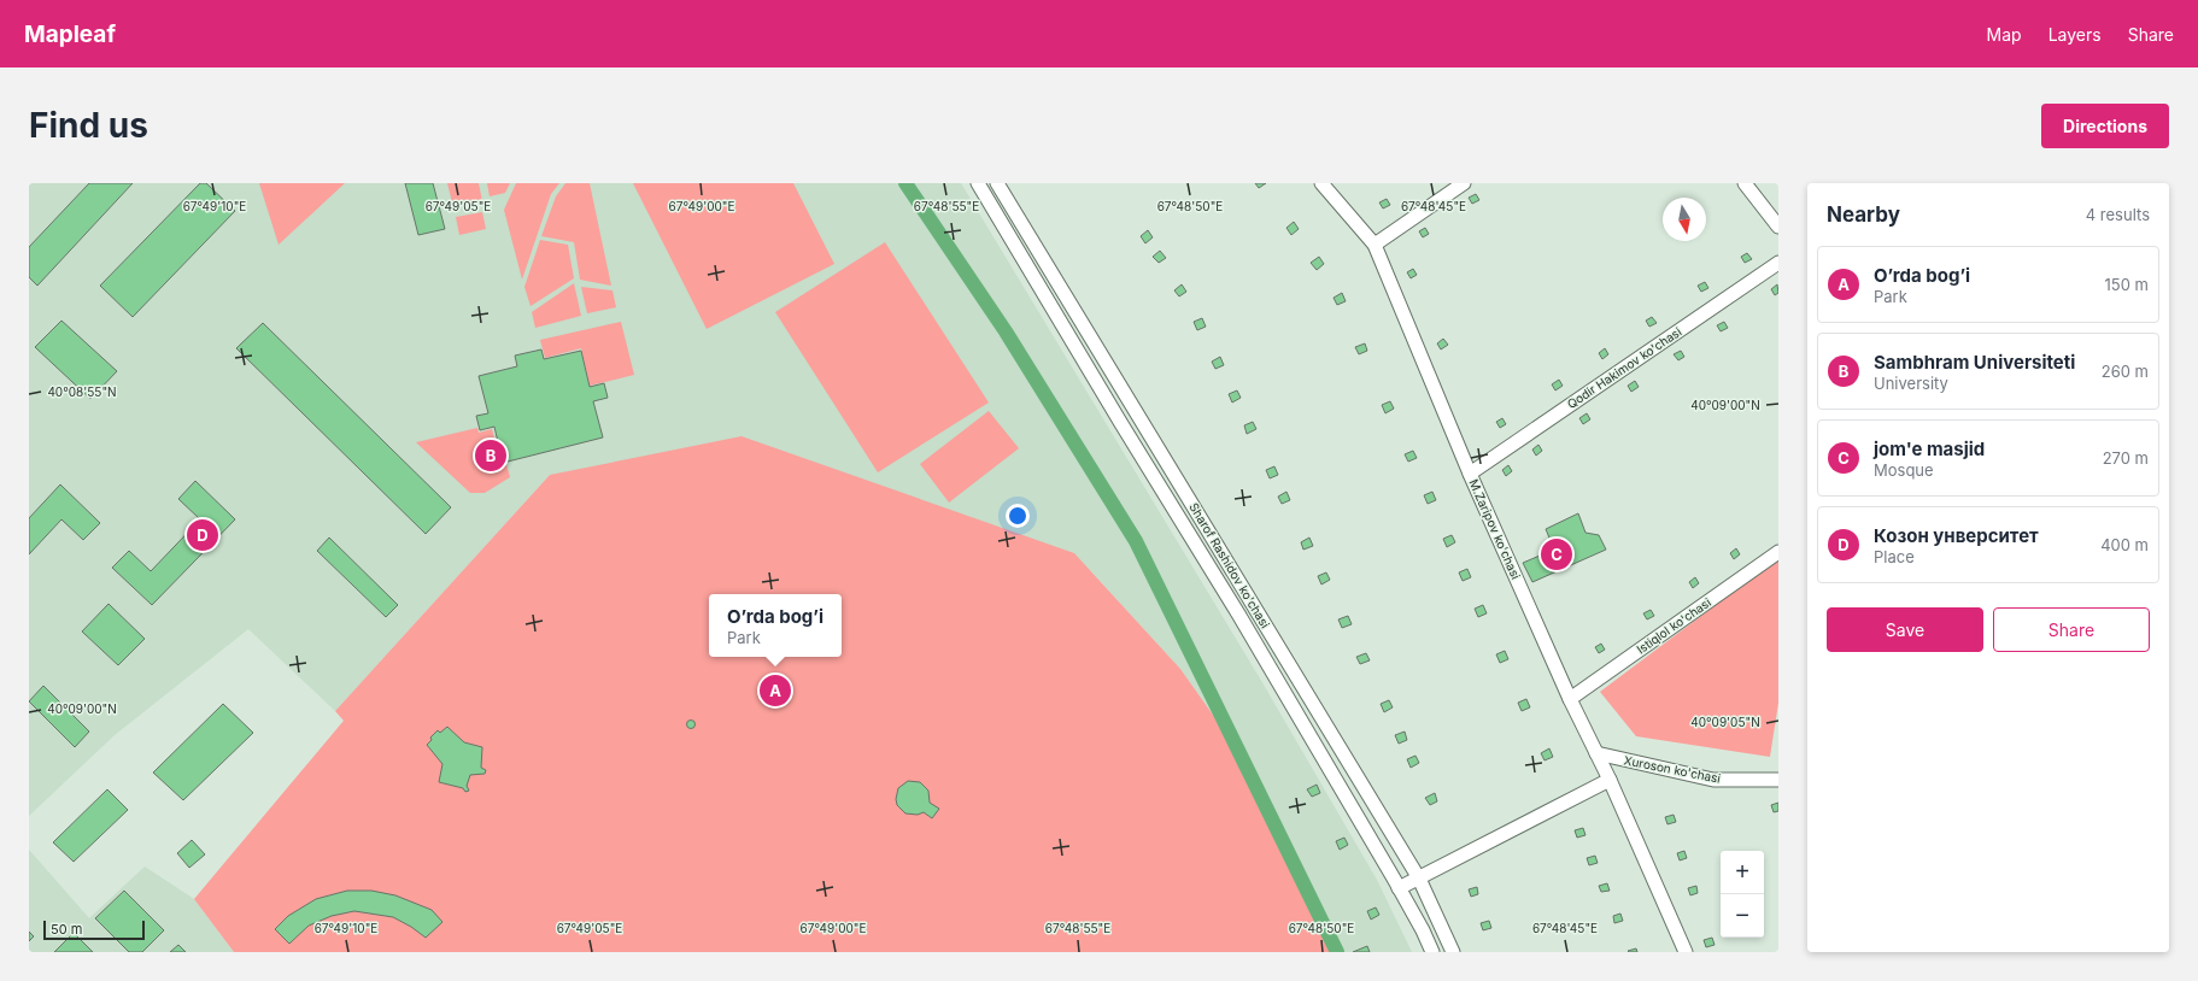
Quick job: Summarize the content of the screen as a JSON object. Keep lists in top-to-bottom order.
{
  "streets": {
    "street": [
      "Qodir Hakimov ko'chasi",
      "M.Zaripov ko'chasi",
      "Sharof Rashidov ko'chasi",
      "Istiqlol ko'chasi",
      "Xuroson ko'chasi"
    ]
  },
  "crossings": [
    ["Qodir Hakimov ko'chasi", "M.Zaripov ko'chasi"],
    ["M.Zaripov ko'chasi", "Istiqlol ko'chasi"],
    ["M.Zaripov ko'chasi", "Xuroson ko'chasi"]
  ],
  "scale_bar": "50 m",
  "north": "bottom",
  "page": {
    "header": "Mapleaf",
    "nav": ["Map", "Layers", "Share"],
    "buttons": [
      "Directions",
      ["Save", "Share"]
    ],
    "title": "Find us",
    "heading": ["Nearby", "4 results"],
    "list": [
      {
        "mark": "A",
        "name": "O’rda bog’i",
        "note": "Park",
        "value": "150 m"
      },
      {
        "mark": "B",
        "name": "Sambhram Universiteti",
        "note": "University",
        "value": "260 m"
      },
      {
        "mark": "C",
        "name": "jom'e masjid",
        "note": "Mosque",
        "value": "270 m"
      },
      {
        "mark": "D",
        "name": "Козон унверситет",
        "note": "Place",
        "value": "400 m"
      }
    ],
    "pins": [
      "B",
      "D",
      "C",
      "A"
    ],
    "popup": ["O’rda bog’i", "Park"],
    "map_buttons": ["+", "−"],
    "scale": "50 m"
  },
  "coordinates": [
    "67°49'10\"E",
    "67°49'05\"E",
    "67°49'00\"E",
    "67°48'55\"E",
    "67°48'50\"E",
    "67°48'45\"E",
    "40°08'55\"N",
    "40°09'00\"N",
    "40°09'05\"N"
  ]
}
